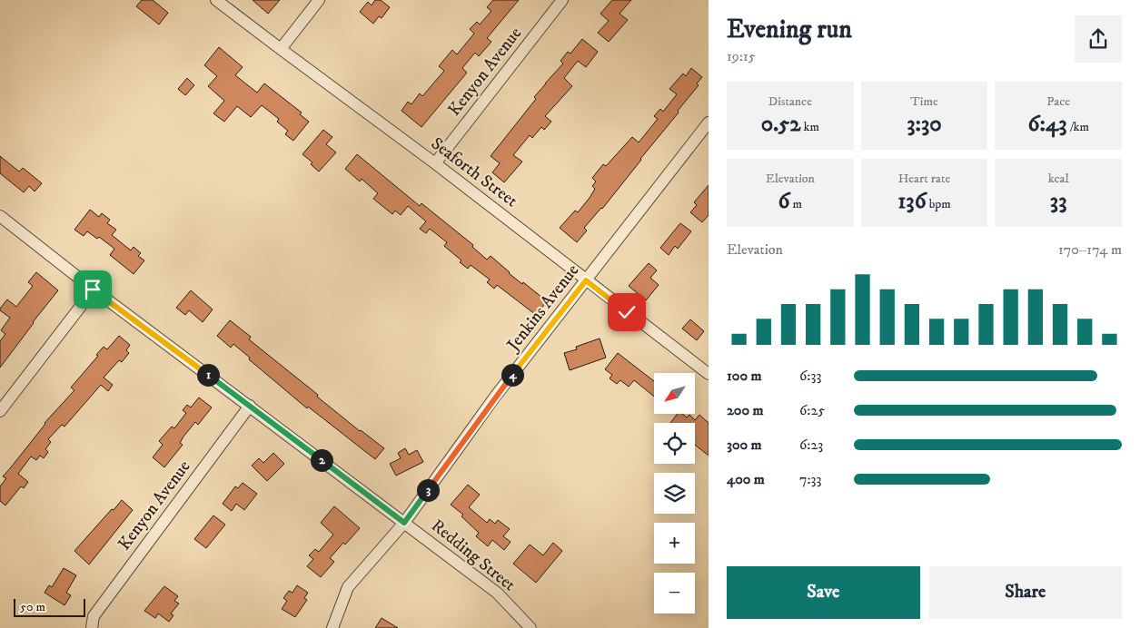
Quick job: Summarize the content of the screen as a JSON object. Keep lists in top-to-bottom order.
{
  "streets": {
    "street": [
      "Kenyon Avenue",
      "Seaforth Street",
      "Jenkins Avenue",
      "Redding Street"
    ]
  },
  "crossings": [
    ["Kenyon Avenue", "Seaforth Street"],
    ["Kenyon Avenue", "Redding Street"],
    ["Seaforth Street", "Jenkins Avenue"],
    ["Jenkins Avenue", "Redding Street"]
  ],
  "scale_bar": "50 m",
  "north": "bottom left",
  "page": {
    "heading": ["Evening run", "19:15"],
    "stats": [
      ["Distance", "0.52 km"],
      ["Time", "3:30"],
      ["Pace", "6:43 /km"],
      ["Elevation", "6 m"],
      ["Heart rate", "136 bpm"],
      ["kcal", "33"]
    ],
    "chart": ["Elevation", "170–174 m"],
    "list": [
      {
        "name": "100 m",
        "note": "6:33"
      },
      {
        "name": "200 m",
        "note": "6:25"
      },
      {
        "name": "300 m",
        "note": "6:23"
      },
      {
        "name": "400 m",
        "note": "7:33"
      }
    ],
    "pins": [
      "1",
      "4",
      "2",
      "3"
    ],
    "map_buttons": ["+", "−"],
    "buttons": ["Save", "Share"],
    "scale": "50 m"
  }
}
